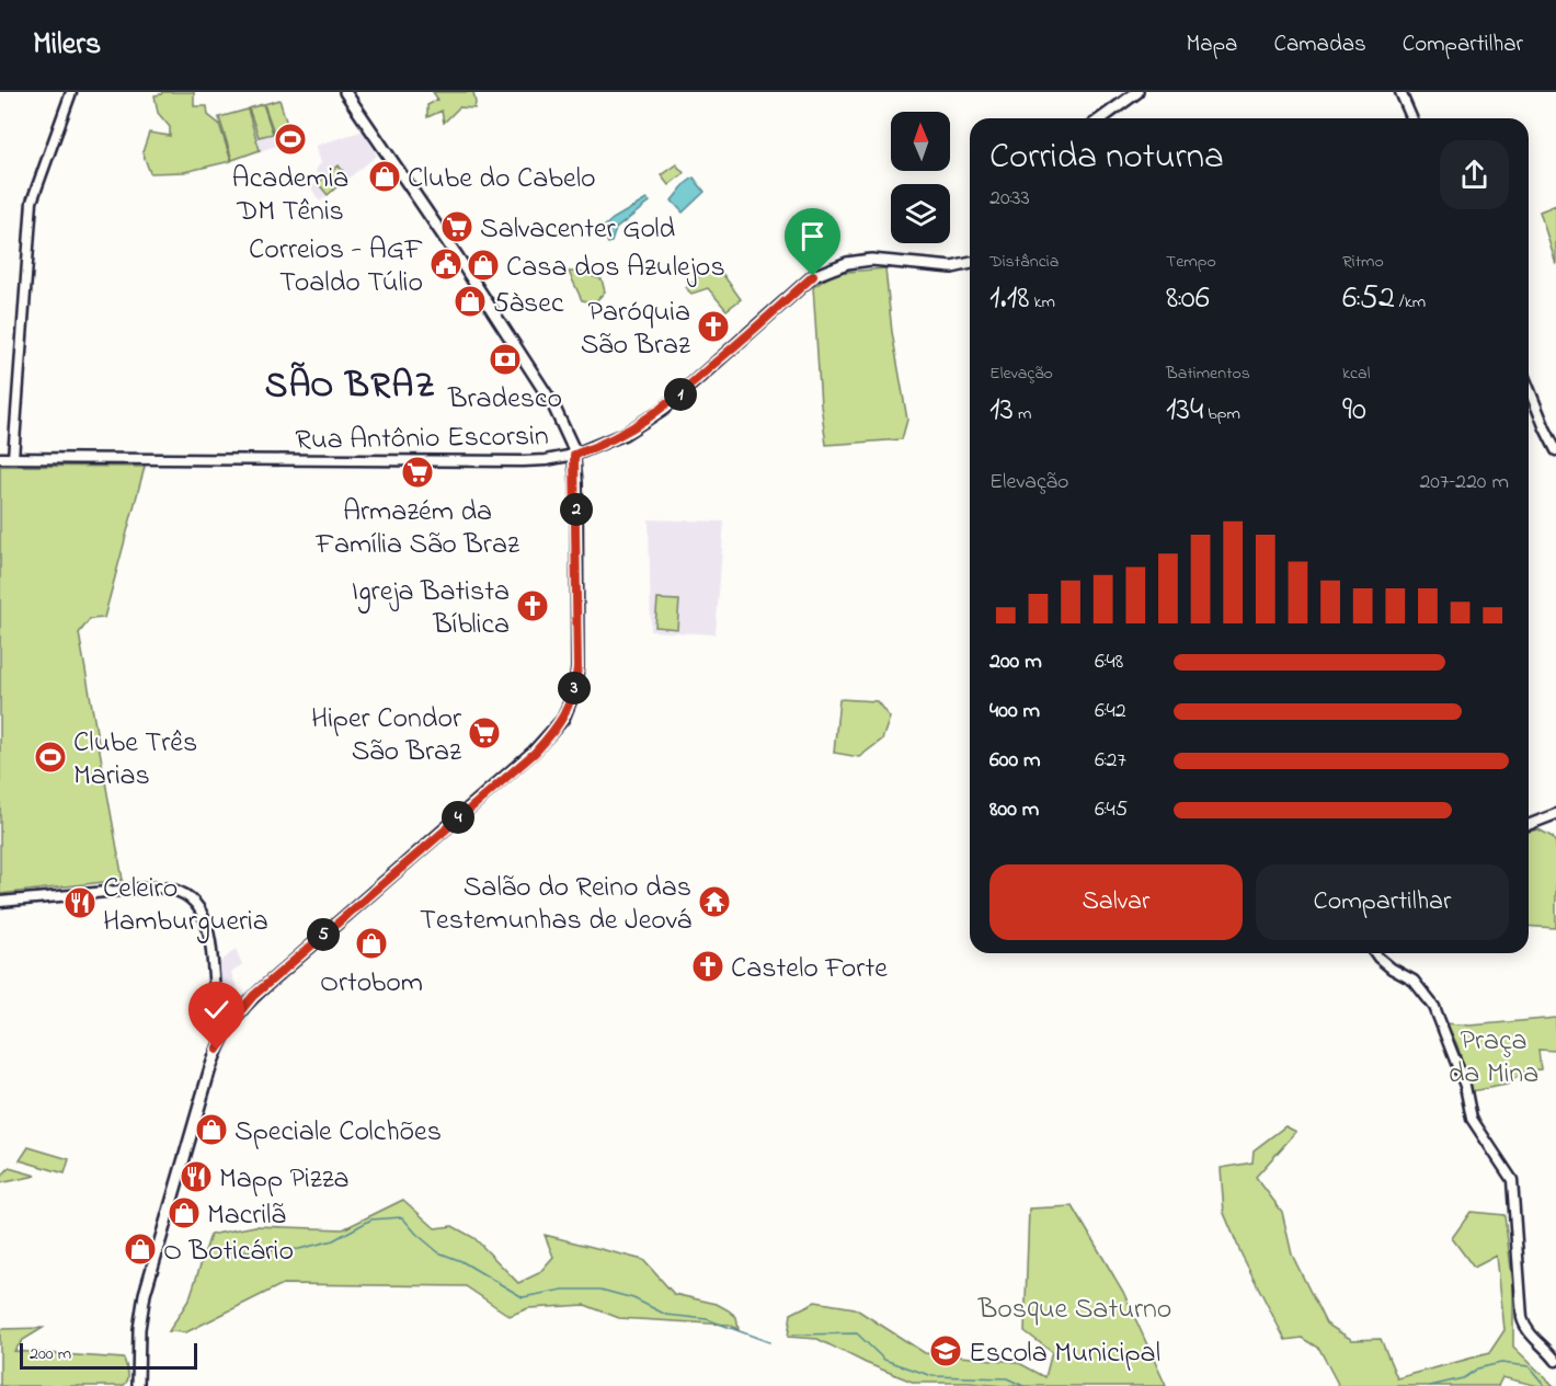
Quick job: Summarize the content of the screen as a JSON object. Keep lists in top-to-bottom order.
{
  "streets": {
    "main road": ["Rua Antônio Escorsin"]
  },
  "districts": ["SÃO BRAZ"],
  "parks": ["Praça da Mina", "Bosque Saturno"],
  "places": {
    "sports": ["Academia DM Tênis", "Clube Três Marias"],
    "shop": [
      "Clube do Cabelo",
      "Casa dos Azulejos",
      "5àsec",
      "Ortobom",
      "Speciale Colchões",
      "Macrilã",
      "O Boticário"
    ],
    "supermarket": ["Salvacenter Gold", "Armazém da Família São Braz", "Hiper Condor São Braz"],
    "public building": ["Correios - AGF Toaldo Túlio"],
    "church": ["Paróquia São Braz", "Igreja Batista Bíblica", "Castelo Forte"],
    "bank": ["Bradesco"],
    "temple": ["Salão do Reino das Testemunhas de Jeová"],
    "restaurant": ["Celeiro Hamburgueria", "Mapp Pizza"],
    "school or university": ["Escola Municipal"]
  },
  "scale_bar": "200 m",
  "north": "top",
  "page": {
    "header": "Milers",
    "nav": ["Mapa", "Camadas", "Compartilhar"],
    "heading": ["Corrida noturna", "20:33"],
    "stats": [
      ["Distância", "1.18 km"],
      ["Tempo", "8:06"],
      ["Ritmo", "6:52 /km"],
      ["Elevação", "13 m"],
      ["Batimentos", "134 bpm"],
      ["kcal", "90"]
    ],
    "pins": [
      "1",
      "2",
      "3",
      "4",
      "5"
    ],
    "chart": ["Elevação", "207–220 m"],
    "list": [
      {
        "name": "200 m",
        "note": "6:48"
      },
      {
        "name": "400 m",
        "note": "6:42"
      },
      {
        "name": "600 m",
        "note": "6:27"
      },
      {
        "name": "800 m",
        "note": "6:45"
      }
    ],
    "buttons": ["Salvar", "Compartilhar"],
    "scale": "200 m"
  }
}
